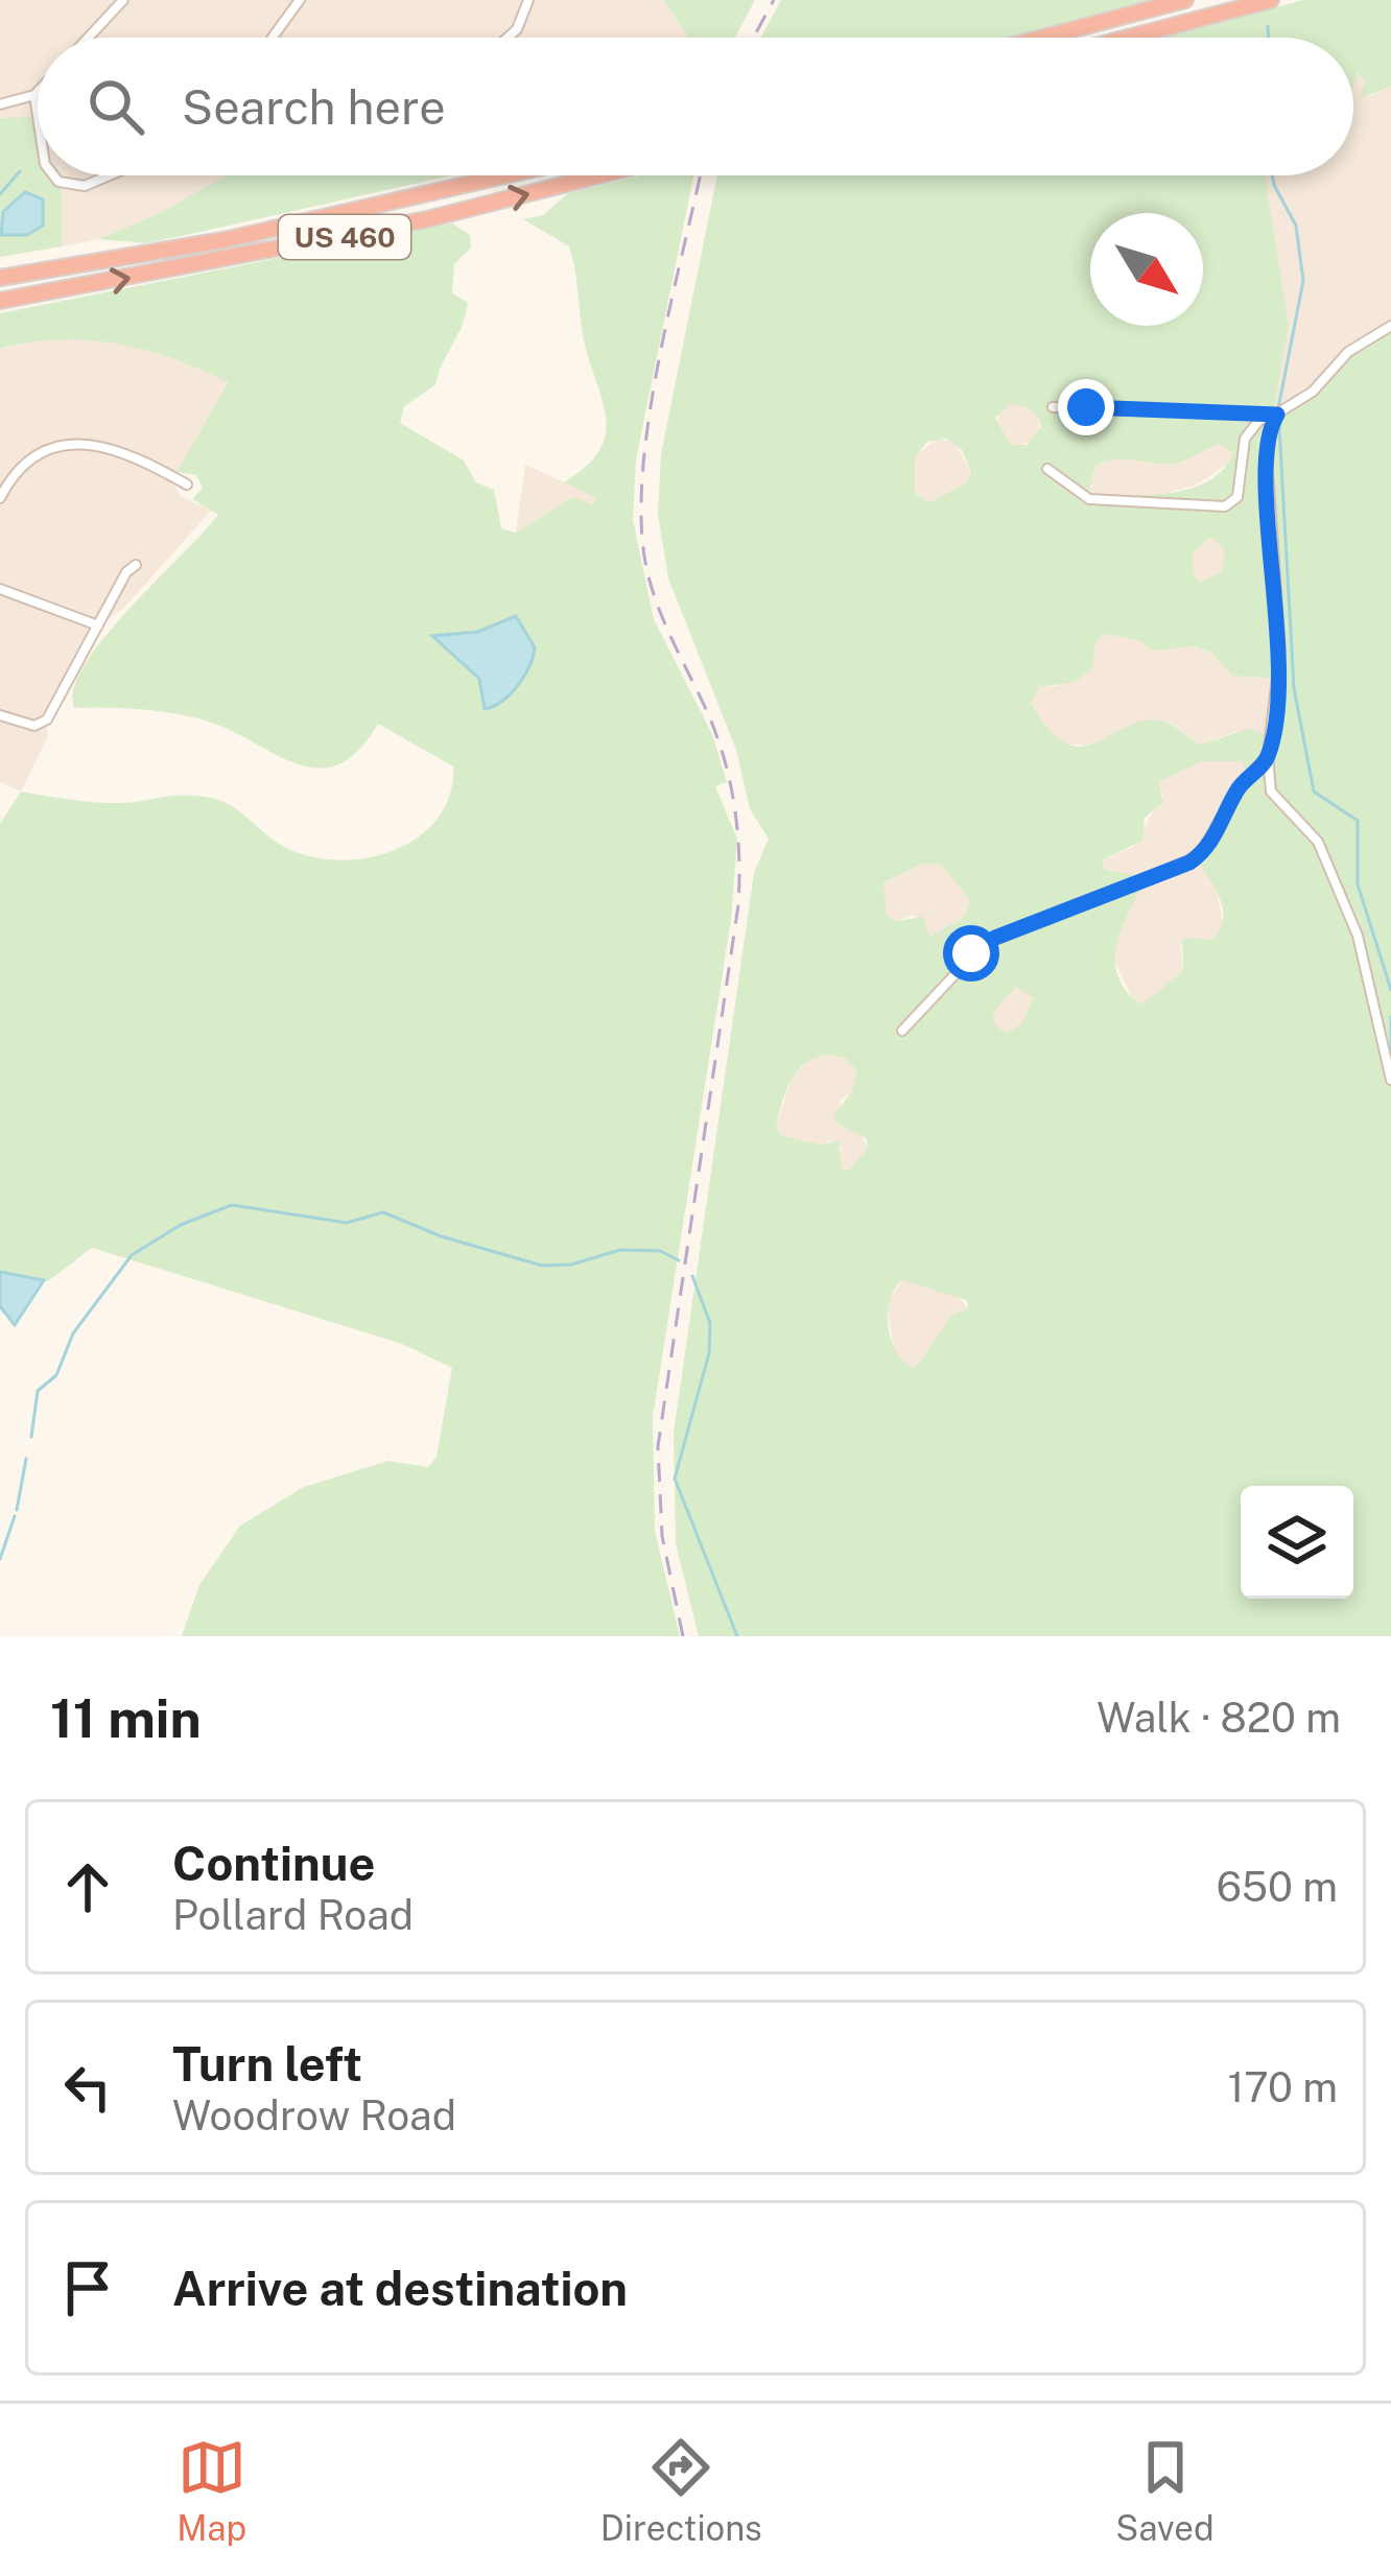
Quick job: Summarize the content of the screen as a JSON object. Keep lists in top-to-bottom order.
{
  "streets": {
    "highway": ["US 460"]
  },
  "north": "bottom right",
  "page": {
    "search": "Search here",
    "heading": ["11 min", "Walk · 820 m"],
    "list": [
      ["Continue", "Pollard Road", "650 m"],
      ["Turn left", "Woodrow Road", "170 m"],
      "Arrive at destination"
    ],
    "nav": ["Map", "Directions", "Saved"]
  }
}
